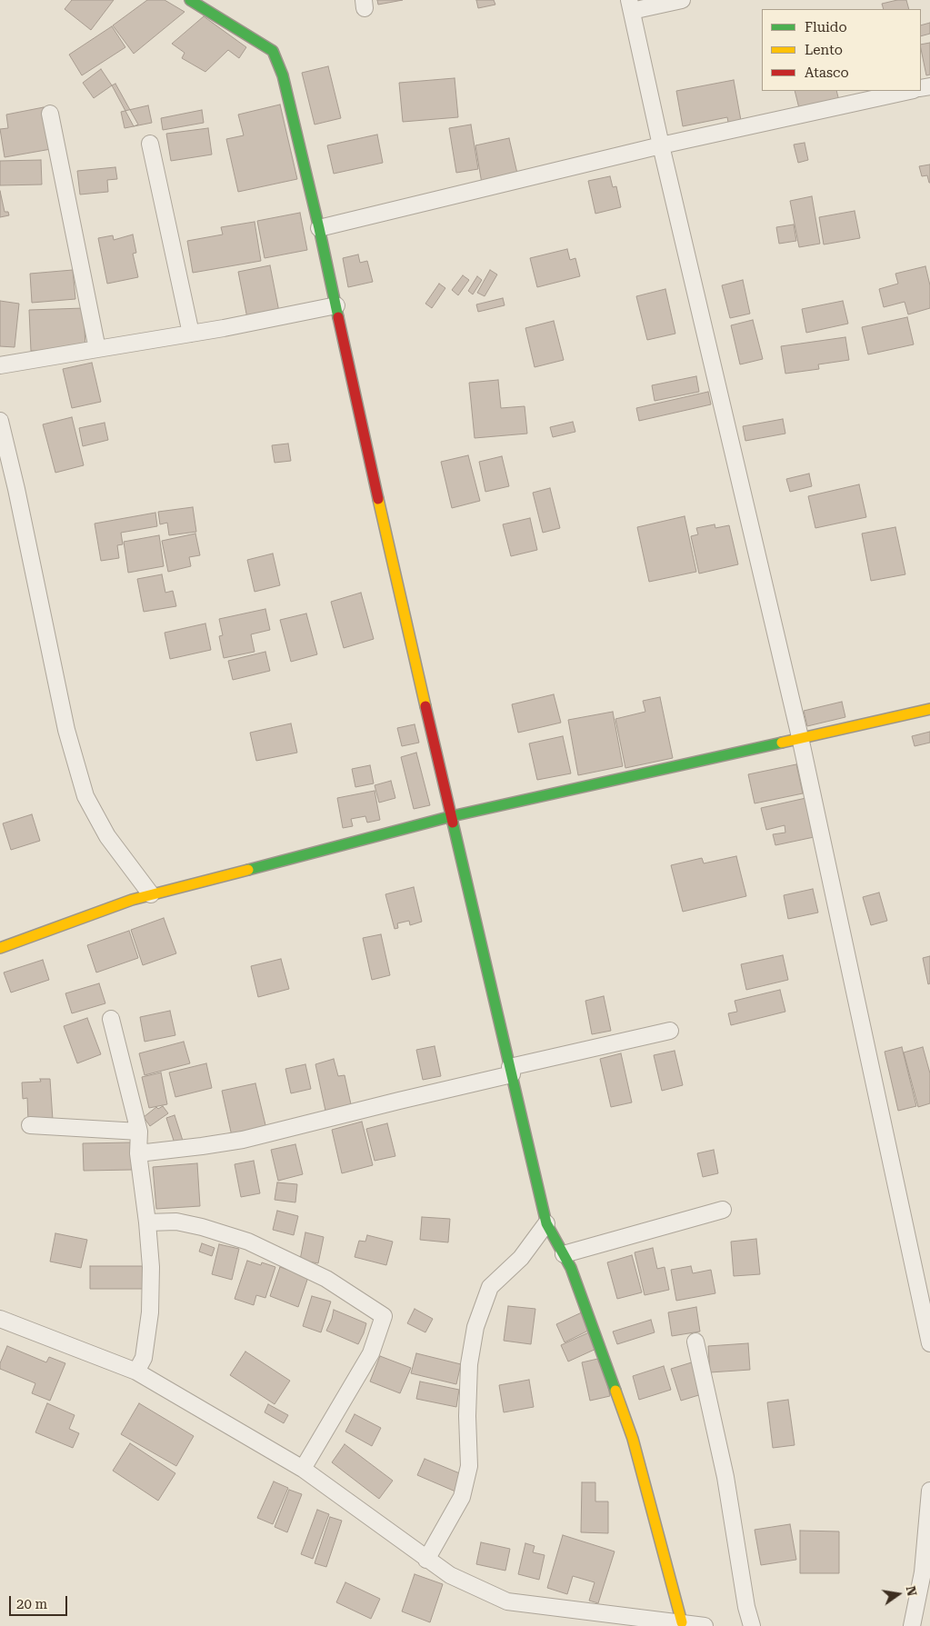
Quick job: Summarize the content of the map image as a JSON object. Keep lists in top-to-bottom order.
{
  "legend": ["Fluido", "Lento", "Atasco"],
  "scale_bar": "20 m",
  "north": "right"
}
